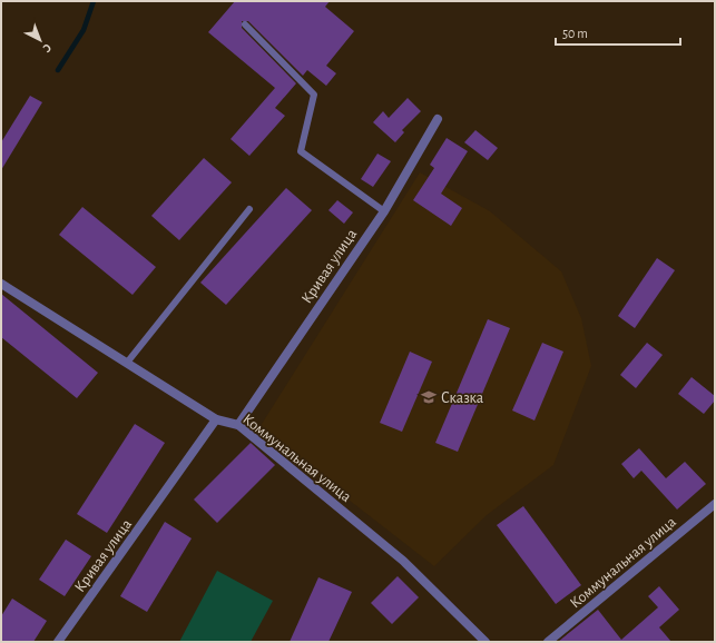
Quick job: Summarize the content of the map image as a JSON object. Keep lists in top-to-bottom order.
{
  "streets": {
    "street": ["Кривая улица", "Коммунальная улица"]
  },
  "crossings": [
    ["Кривая улица", "Коммунальная улица"]
  ],
  "places": {
    "school or university": ["Сказка"]
  },
  "scale_bar": "50 m",
  "north": "bottom right"
}
